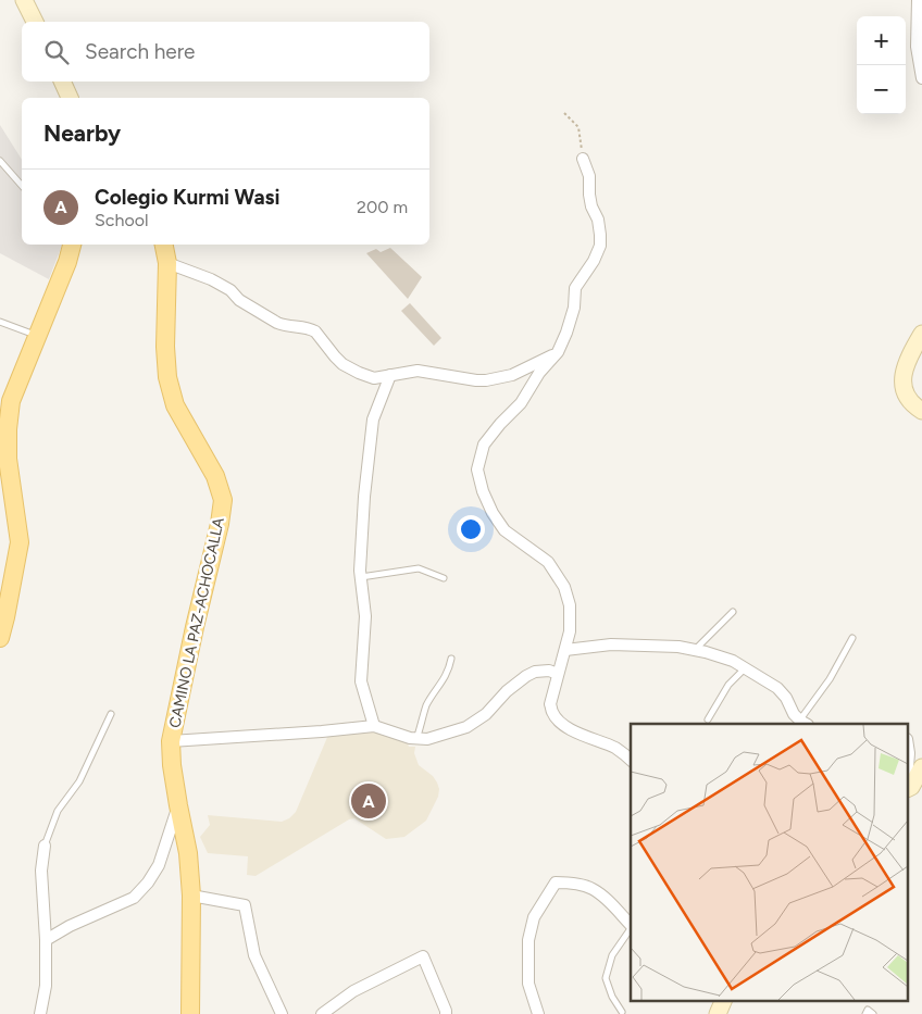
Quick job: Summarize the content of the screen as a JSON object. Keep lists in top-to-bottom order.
{
  "streets": {
    "main road": ["CAMINO LA PAZ-ACHOCALLA"]
  },
  "page": {
    "map_buttons": ["+", "−"],
    "search": "Search here",
    "heading": "Nearby",
    "list": [
      {
        "mark": "A",
        "name": "Colegio Kurmi Wasi",
        "note": "School",
        "value": "200 m"
      }
    ],
    "pins": "A"
  }
}
